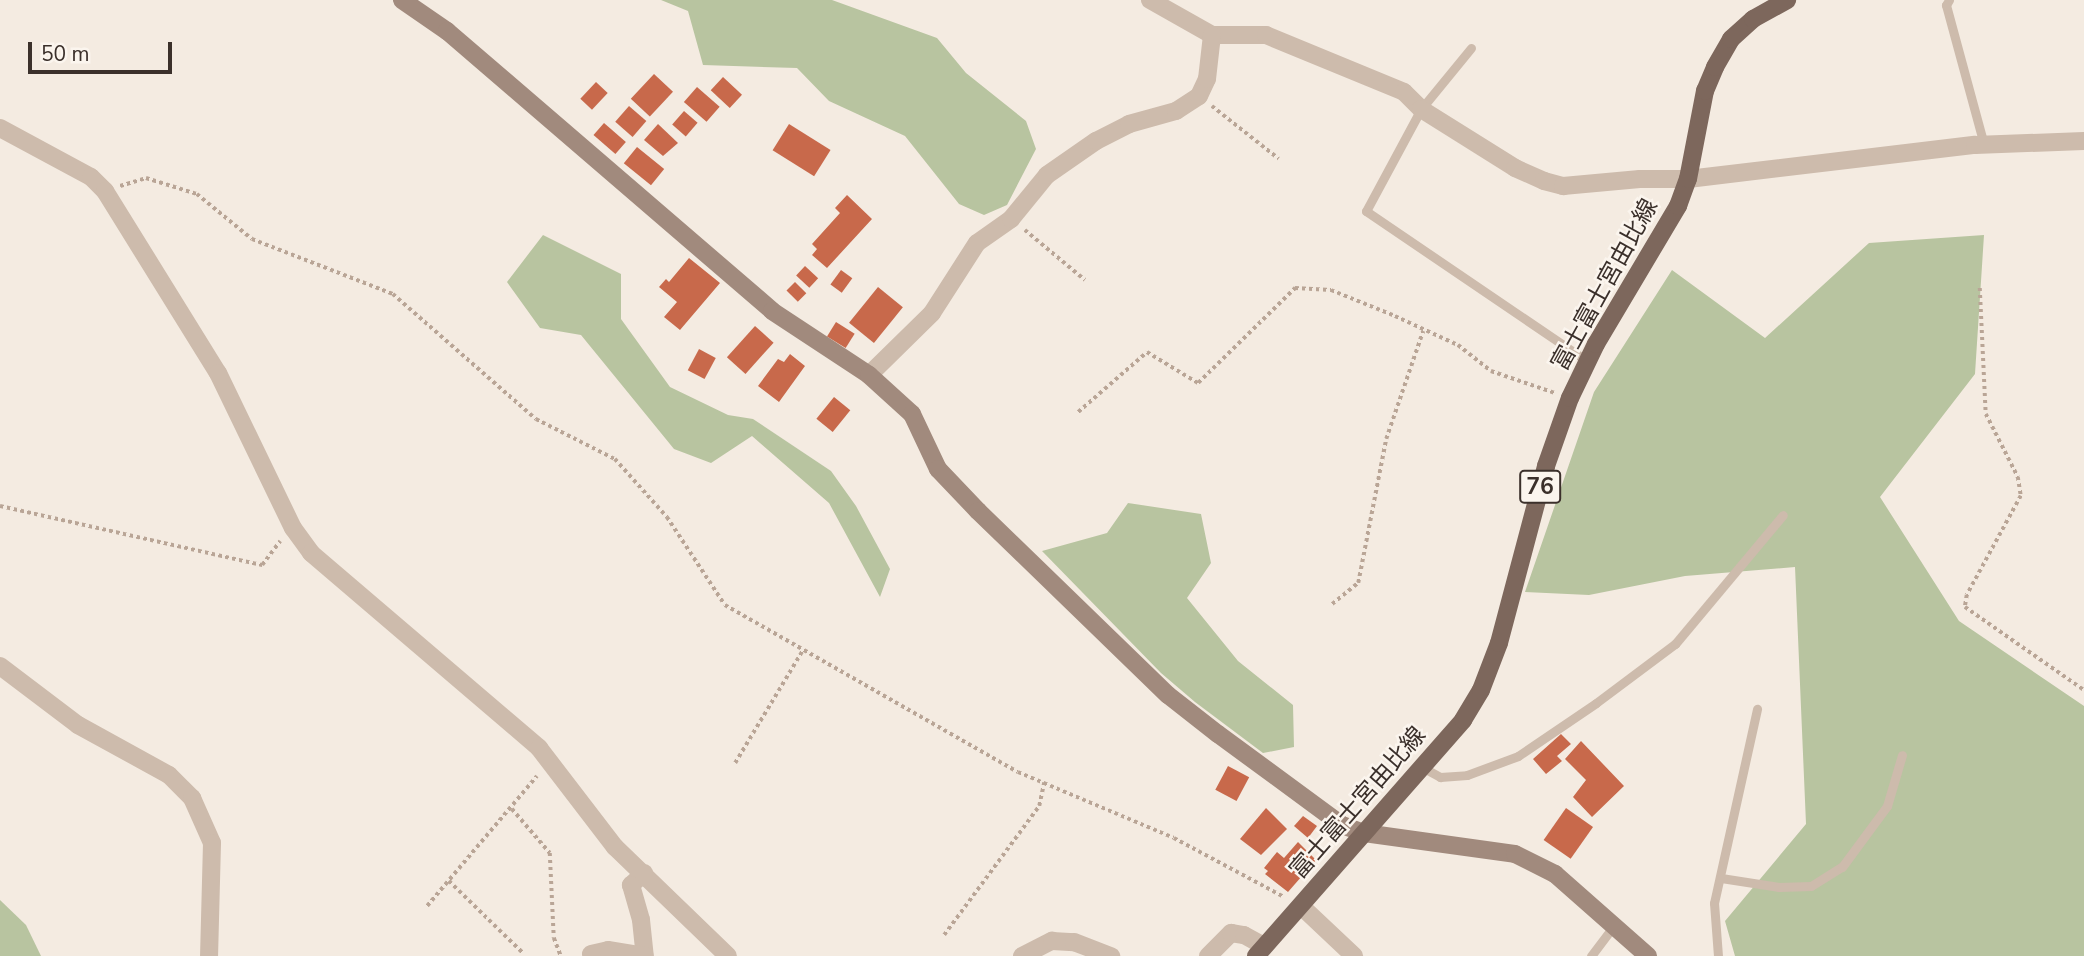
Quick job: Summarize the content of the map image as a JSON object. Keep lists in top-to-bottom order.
{
  "streets": {
    "main road": ["富士富士宮由比線", "76"]
  },
  "scale_bar": "50 m"
}
